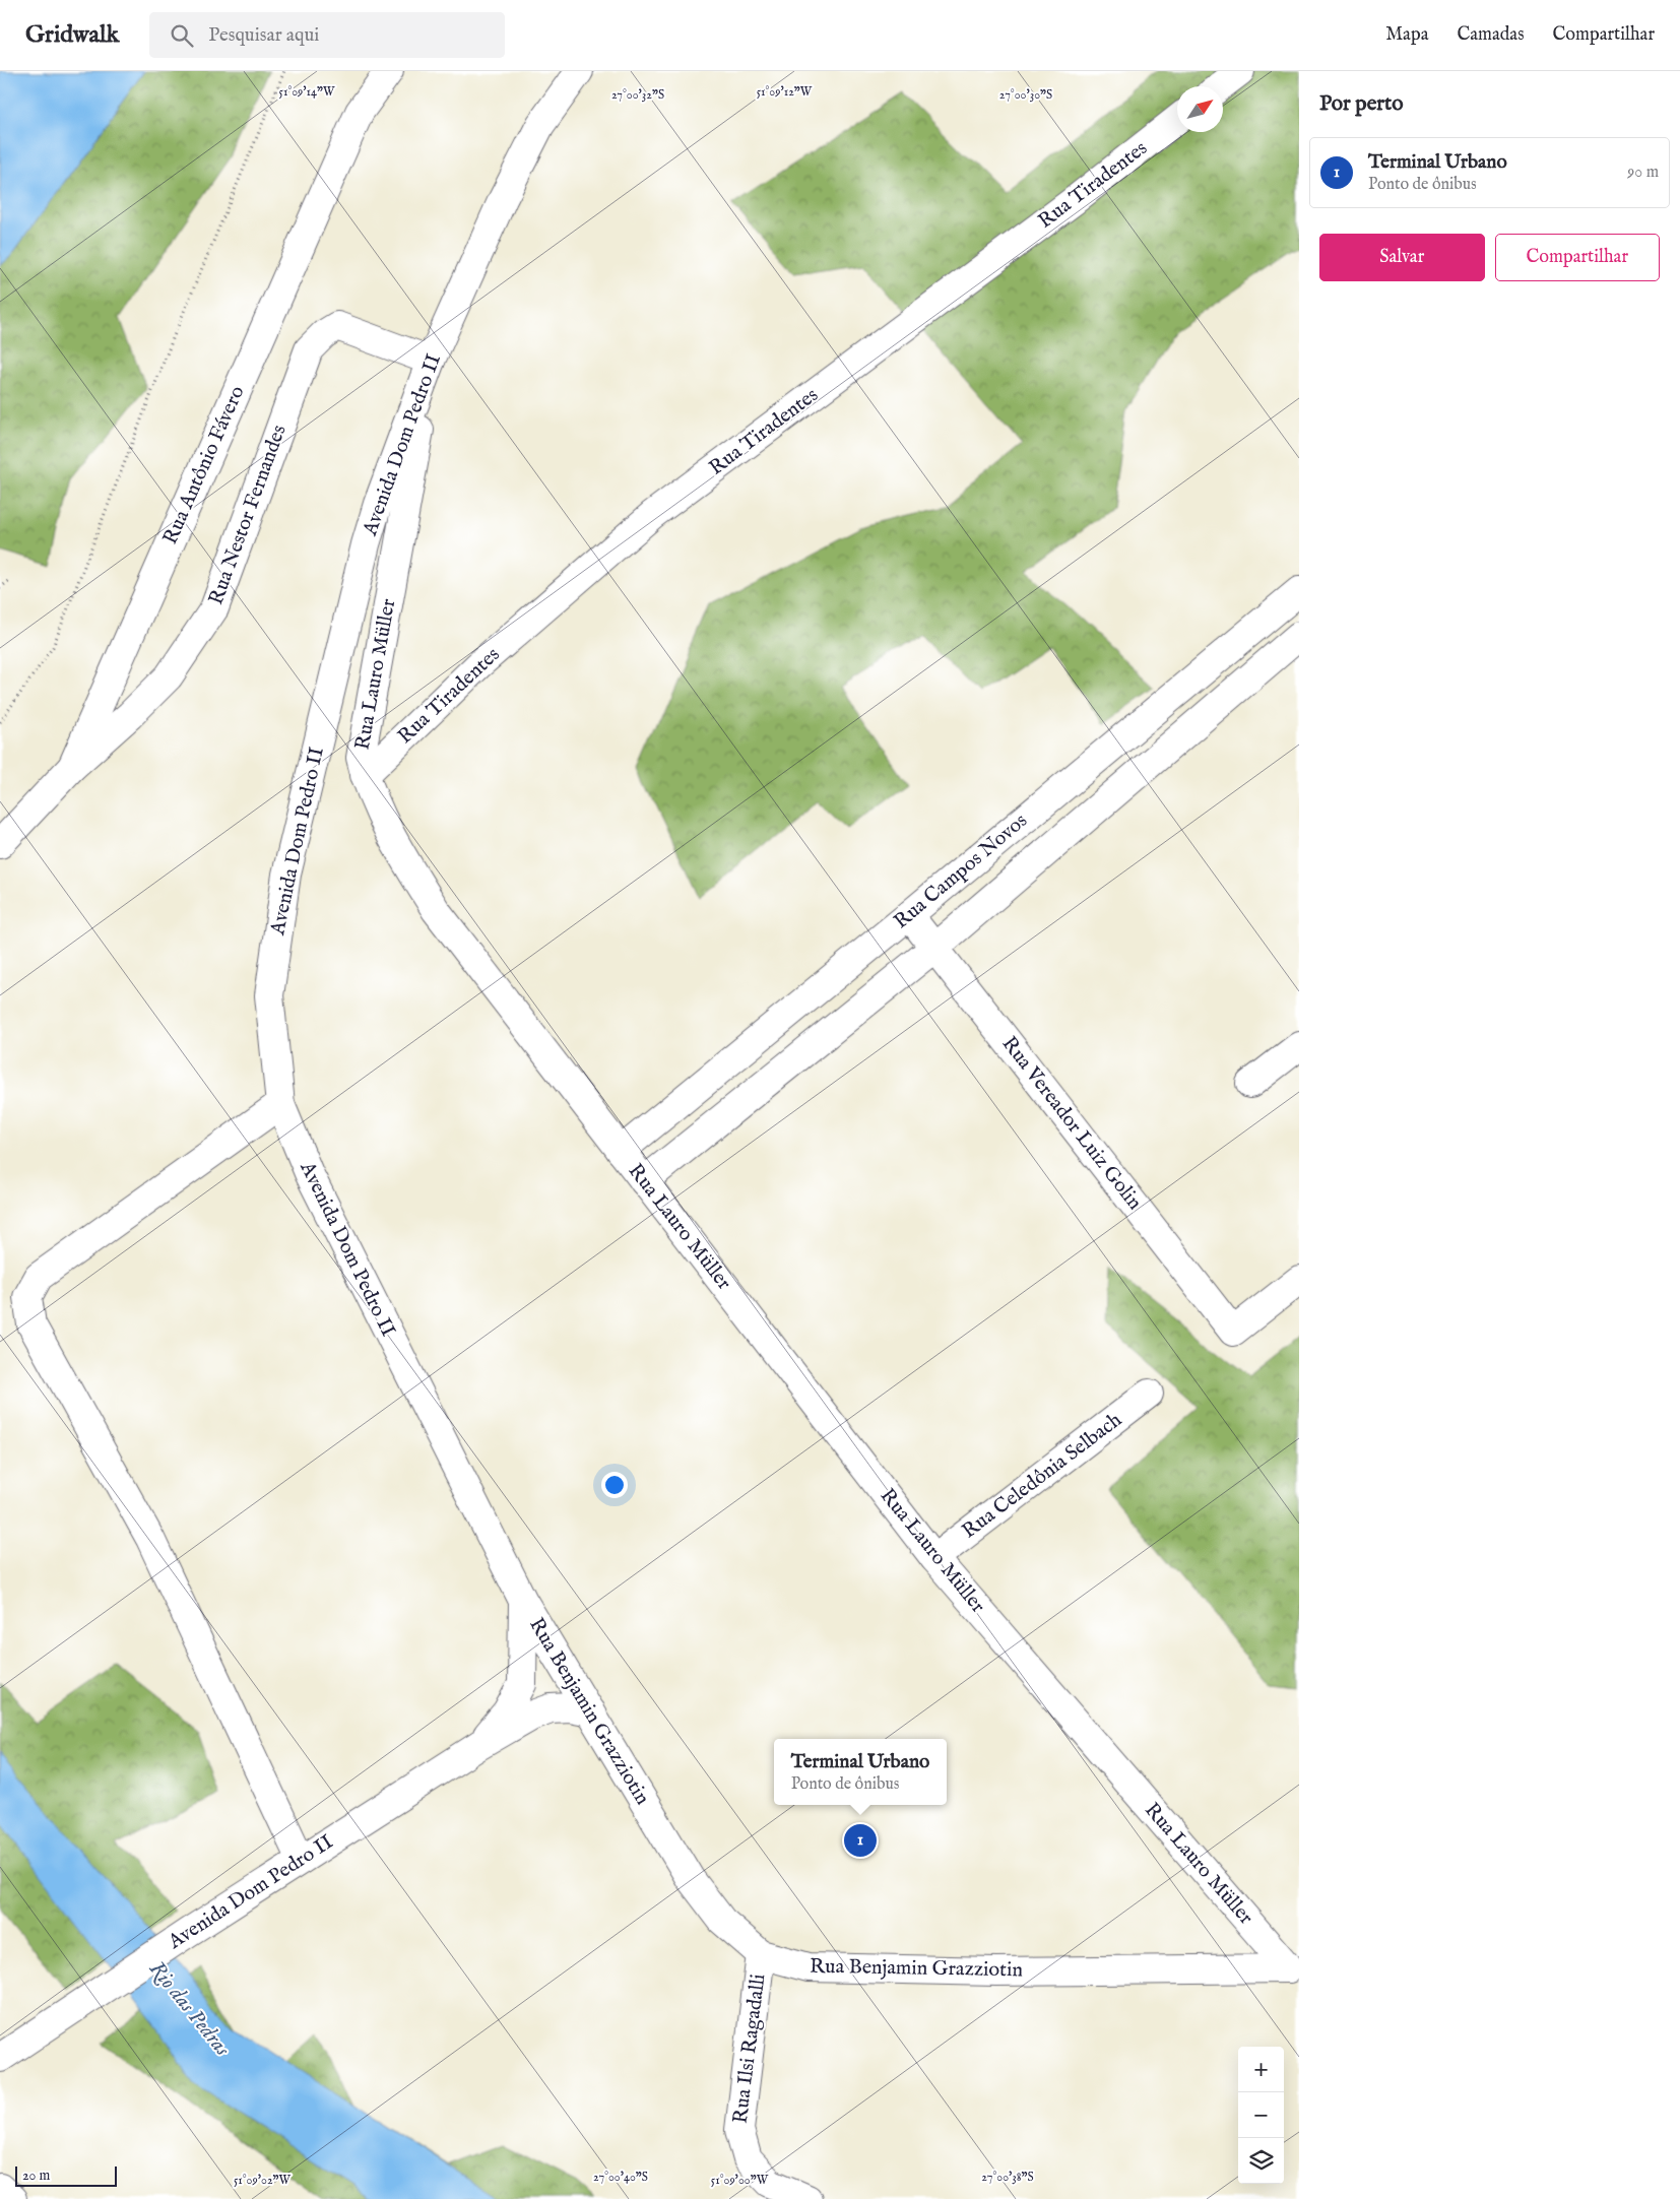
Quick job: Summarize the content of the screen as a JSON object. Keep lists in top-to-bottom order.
{
  "streets": {
    "main road": [
      "Rua Tiradentes",
      "Avenida Dom Pedro II",
      "Rua Antônio Fávero",
      "Rua Nestor Fernandes",
      "Rua Lauro Müller",
      "Rua Campos Novos",
      "Rua Vereador Luiz Golin",
      "Rua Celedônia Selbach",
      "Rua Benjamin Grazziotin",
      "Rua Ilsi Ragadalli"
    ]
  },
  "crossings": [
    ["Rua Tiradentes", "Rua Lauro Müller"],
    ["Avenida Dom Pedro II", "Rua Nestor Fernandes"],
    ["Avenida Dom Pedro II", "Rua Lauro Müller"],
    ["Avenida Dom Pedro II", "Rua Benjamin Grazziotin"],
    ["Rua Antônio Fávero", "Rua Nestor Fernandes"],
    ["Rua Nestor Fernandes", "Rua Lauro Müller"],
    ["Rua Lauro Müller", "Rua Campos Novos"],
    ["Rua Lauro Müller", "Rua Celedônia Selbach"],
    ["Rua Lauro Müller", "Rua Benjamin Grazziotin"],
    ["Rua Campos Novos", "Rua Vereador Luiz Golin"],
    ["Rua Benjamin Grazziotin", "Rua Ilsi Ragadalli"]
  ],
  "water": ["Rio das Pedras"],
  "scale_bar": "20 m",
  "north": "top right",
  "page": {
    "header": "Gridwalk",
    "search": "Pesquisar aqui",
    "nav": ["Mapa", "Camadas", "Compartilhar"],
    "heading": "Por perto",
    "list": [
      {
        "mark": "1",
        "name": "Terminal Urbano",
        "note": "Ponto de ônibus",
        "value": "90 m"
      }
    ],
    "buttons": ["Salvar", "Compartilhar"],
    "popup": ["Terminal Urbano", "Ponto de ônibus"],
    "pins": "1",
    "map_buttons": ["+", "−"],
    "scale": "20 m"
  },
  "coordinates": [
    "51°09'14\"W",
    "51°09'12\"W",
    "27°00'32\"S",
    "27°00'30\"S",
    "27°00'40\"S",
    "27°00'38\"S",
    "51°09'02\"W",
    "51°09'00\"W"
  ]
}
